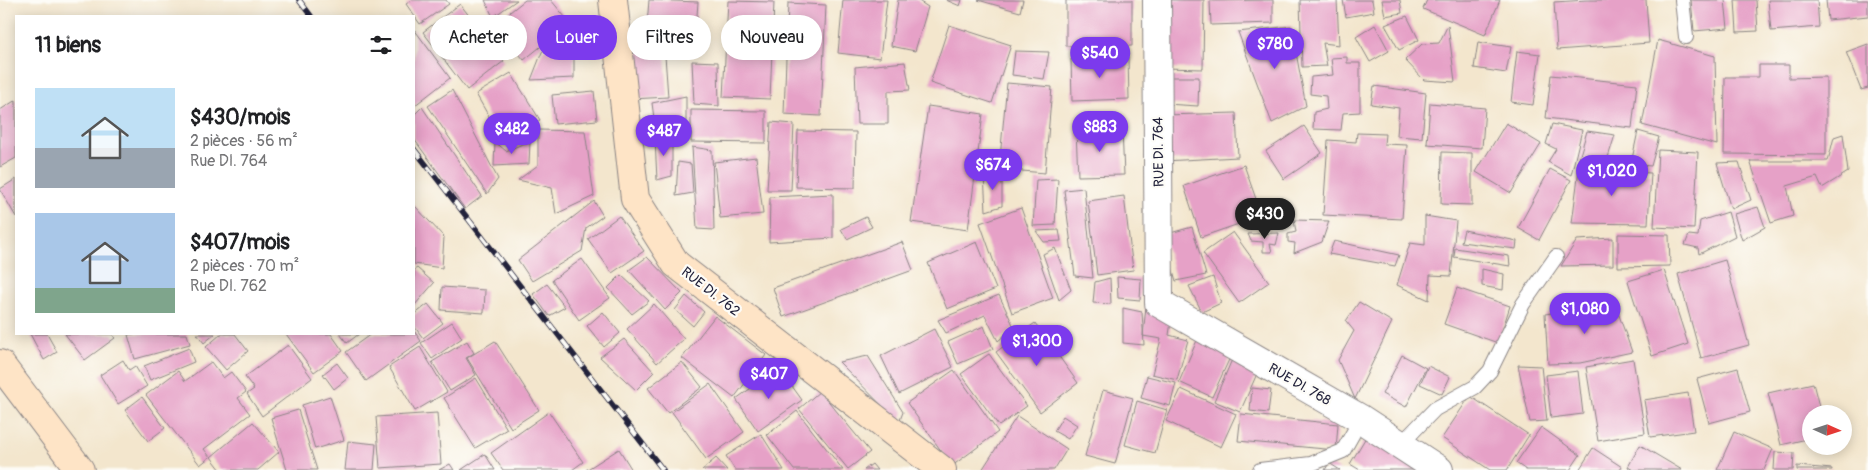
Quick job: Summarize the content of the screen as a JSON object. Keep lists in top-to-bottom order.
{
  "streets": {
    "street": ["RUE DI. 764", "RUE DI. 762", "RUE DI. 768"]
  },
  "crossings": [
    ["RUE DI. 764", "RUE DI. 768"]
  ],
  "north": "right",
  "page": {
    "chip": [
      "Acheter",
      "Louer",
      "Filtres",
      "Nouveau"
    ],
    "heading": "11 biens",
    "price": [
      "$780",
      "$540",
      "$883",
      "$482",
      "$487",
      "$674",
      "$1,020",
      "$430",
      "$1,080",
      "$1,300",
      "$407"
    ],
    "list": [
      {
        "name": "$430/mois",
        "note": "2 pièces · 56 m² · Rue DI. 764"
      },
      {
        "name": "$407/mois",
        "note": "2 pièces · 70 m² · Rue DI. 762"
      }
    ]
  }
}
